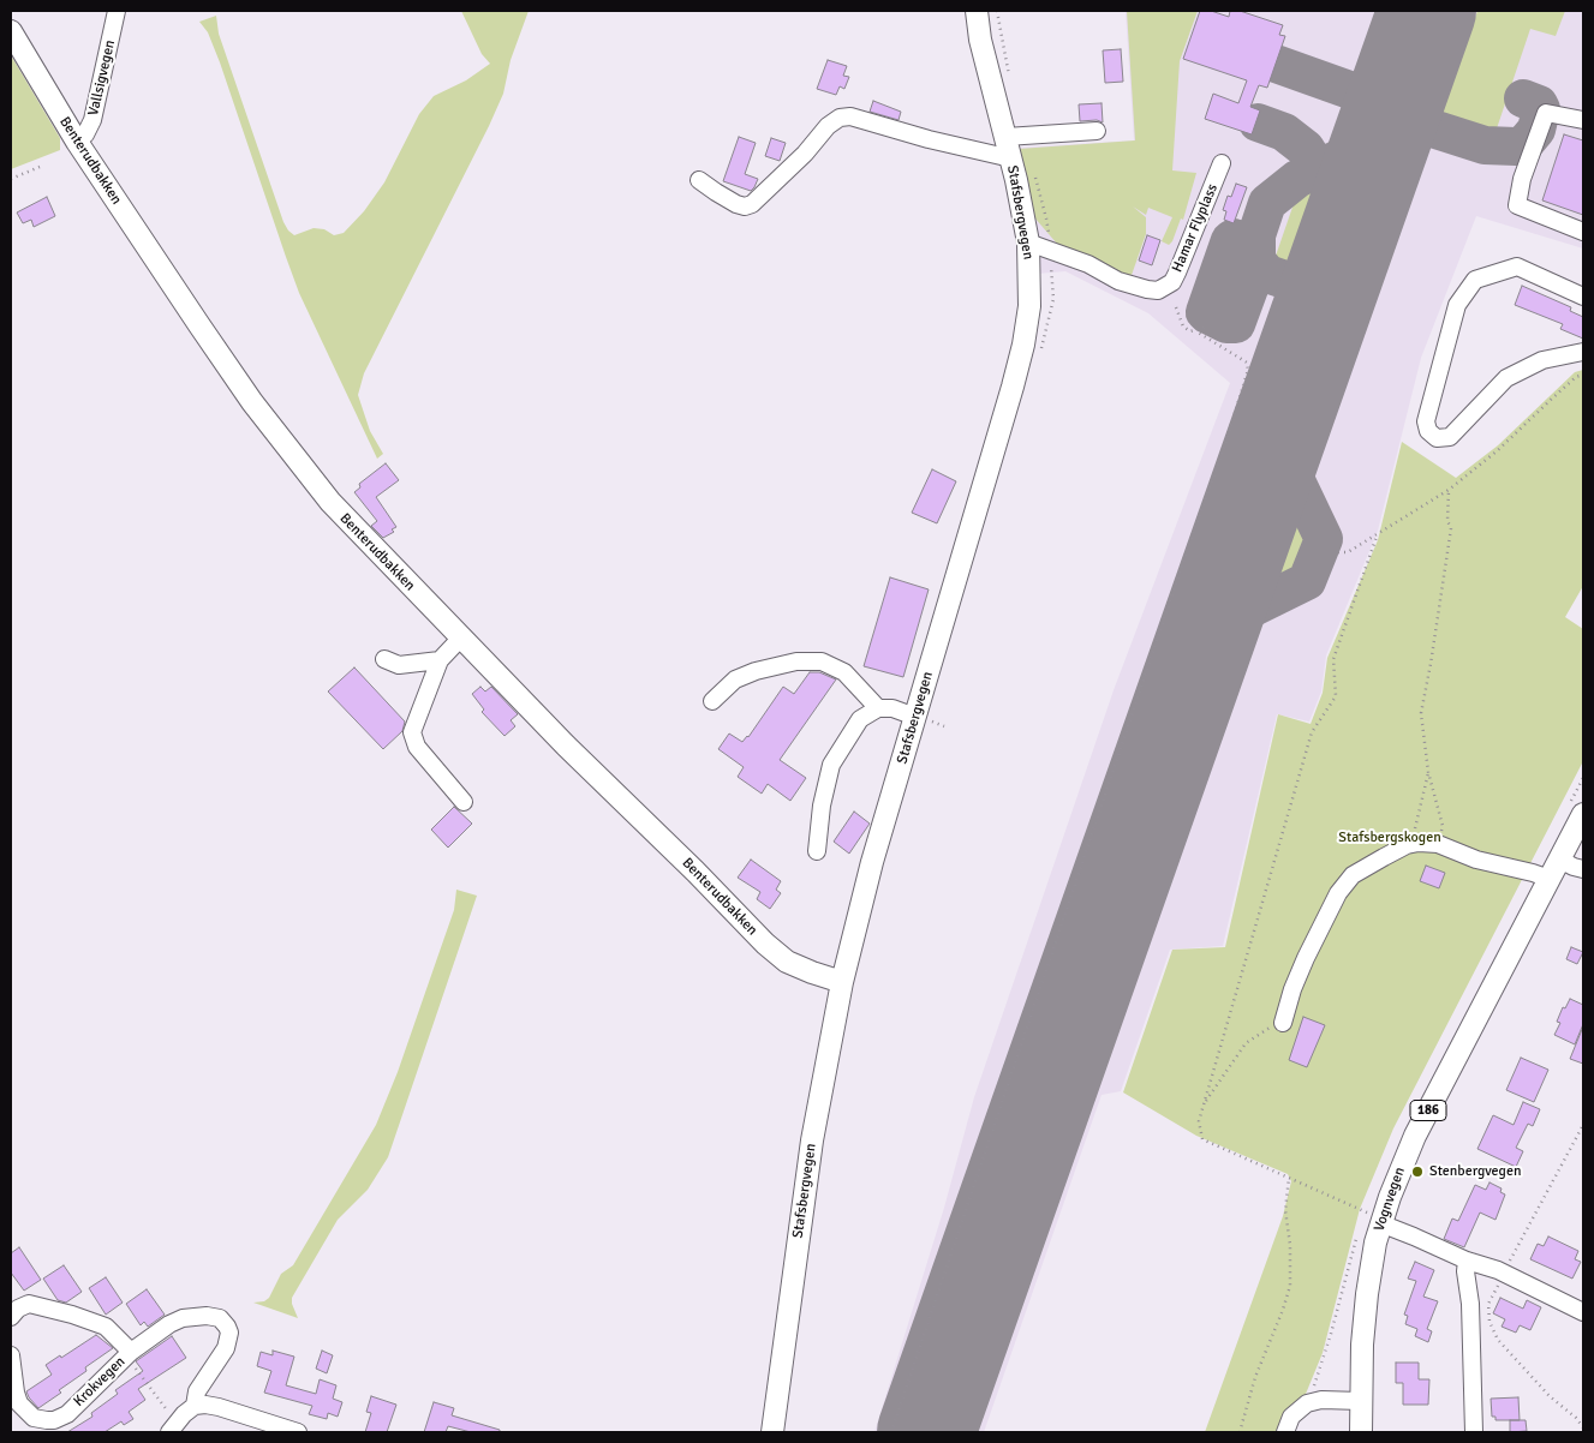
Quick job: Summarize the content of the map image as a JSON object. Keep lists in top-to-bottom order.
{
  "streets": {
    "main road": [
      "Benterudbakken",
      "Stafsbergvegen",
      "186",
      "Vognvegen"
    ],
    "street": ["Vallsigvegen", "Hamar Flyplass", "Krokvegen"]
  },
  "crossings": [
    ["Vallsigvegen", "Benterudbakken"],
    ["Benterudbakken", "Stafsbergvegen"],
    ["Stafsbergvegen", "Hamar Flyplass"]
  ],
  "parks": ["Stafsbergskogen"],
  "places": ["Stenbergvegen"]
}
